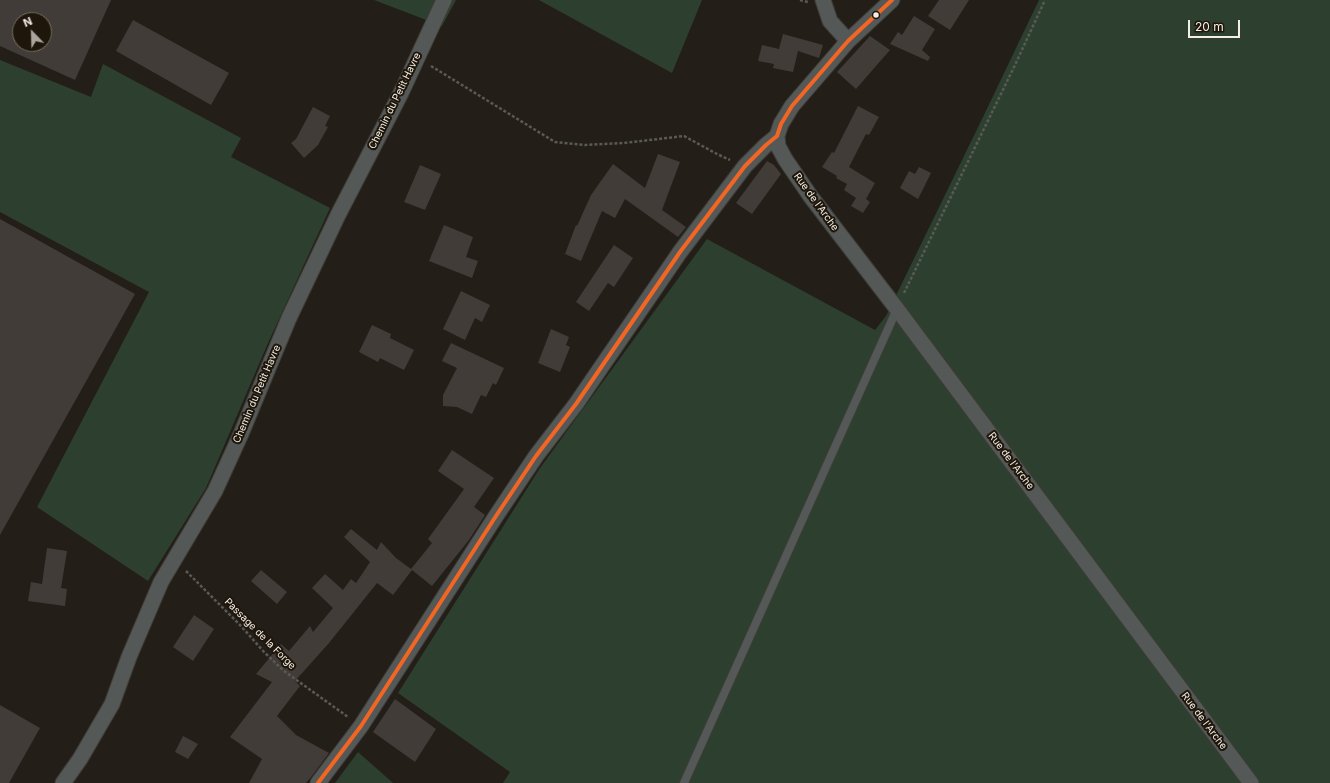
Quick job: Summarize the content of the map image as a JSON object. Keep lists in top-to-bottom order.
{
  "streets": {
    "street": ["Chemin du Petit Havre", "Rue de l'Arche"],
    "path": ["Passage de la Forge"]
  },
  "crossings": [
    ["Chemin du Petit Havre", "Passage de la Forge"]
  ],
  "scale_bar": "20 m",
  "north": "top left"
}
